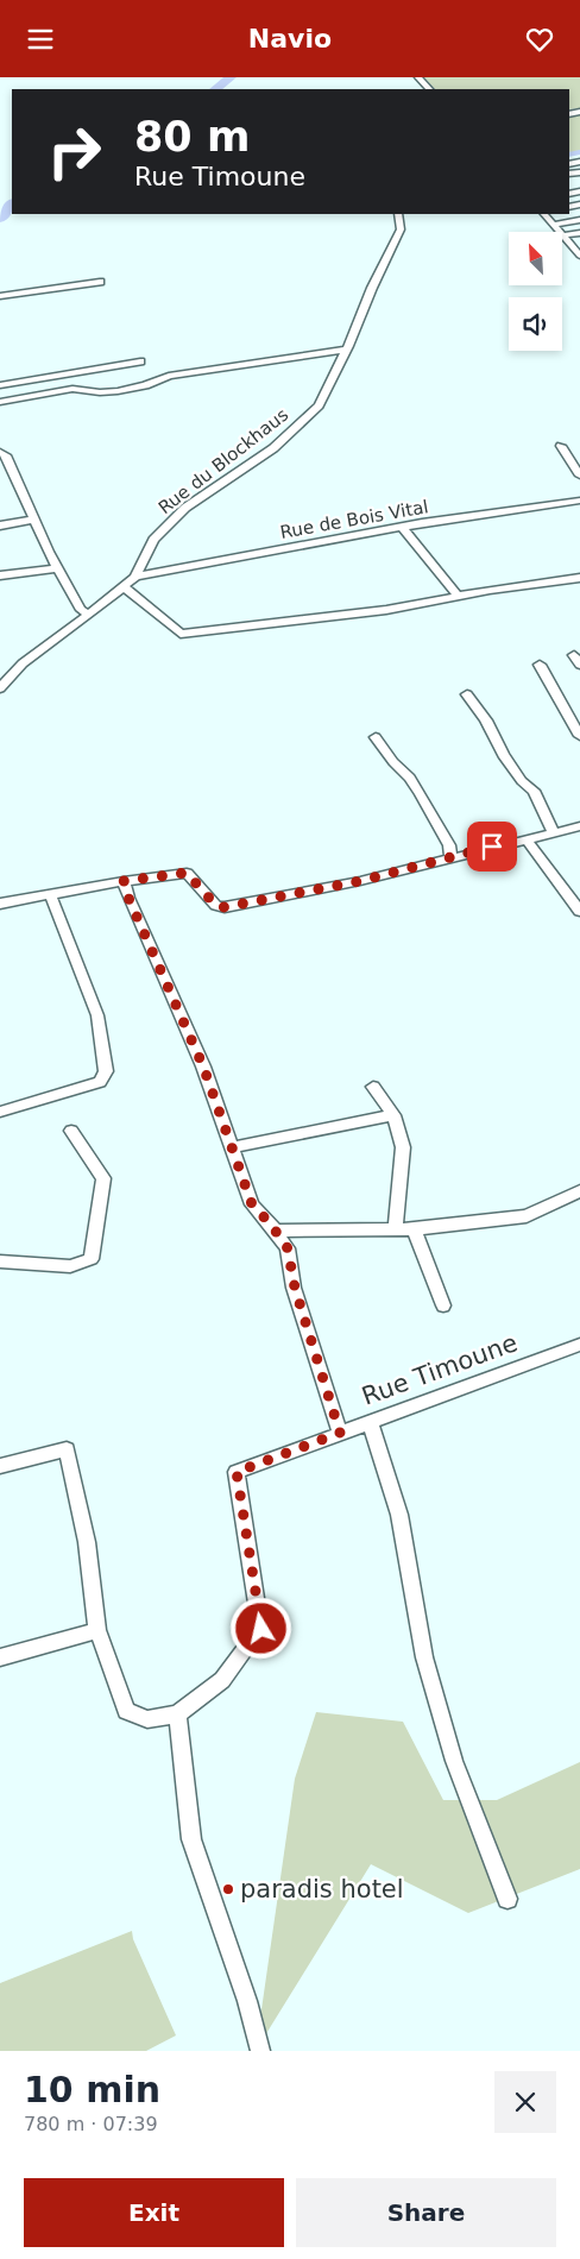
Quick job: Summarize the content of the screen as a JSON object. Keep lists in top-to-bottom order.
{
  "streets": {
    "street": ["Rue du Blockhaus", "Rue de Bois Vital", "Rue Timoune"]
  },
  "crossings": [
    ["Rue du Blockhaus", "Rue de Bois Vital"]
  ],
  "places": ["paradis hotel"],
  "north": "top left",
  "page": {
    "header": "Navio",
    "turn": ["80 m", "Rue Timoune"],
    "heading": ["10 min", "780 m · 07:39"],
    "buttons": ["Exit", "Share"]
  }
}
